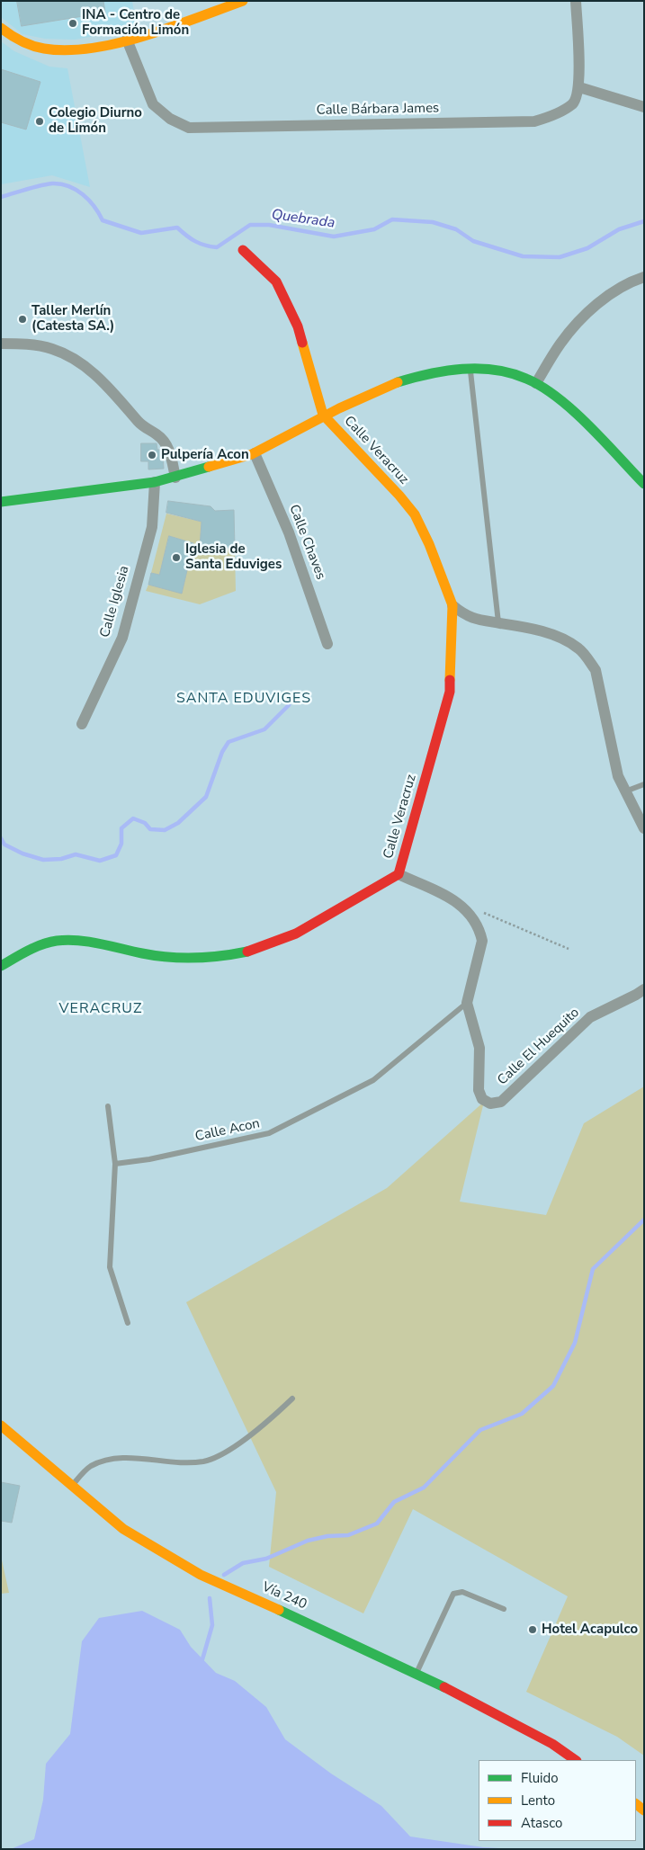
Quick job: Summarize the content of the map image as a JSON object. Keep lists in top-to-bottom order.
{
  "streets": {
    "street": [
      "Calle Bárbara James",
      "Calle Veracruz",
      "Calle Chaves",
      "Calle Iglesia",
      "Calle El Huequito",
      "Vía 240"
    ],
    "lane": ["Calle Acon"]
  },
  "crossings": [
    ["Calle Veracruz", "Calle El Huequito"],
    ["Calle El Huequito", "Calle Acon"]
  ],
  "districts": ["SANTA EDUVIGES", "VERACRUZ"],
  "water": ["Quebrada"],
  "places": [
    "INA - Centro de Formación Limón",
    "Colegio Diurno de Limón",
    "Taller Merlín (Catesta SA.)",
    "Pulpería Acon",
    "Iglesia de Santa Eduviges",
    "Hotel Acapulco"
  ],
  "legend": ["Fluido", "Lento", "Atasco"]
}
